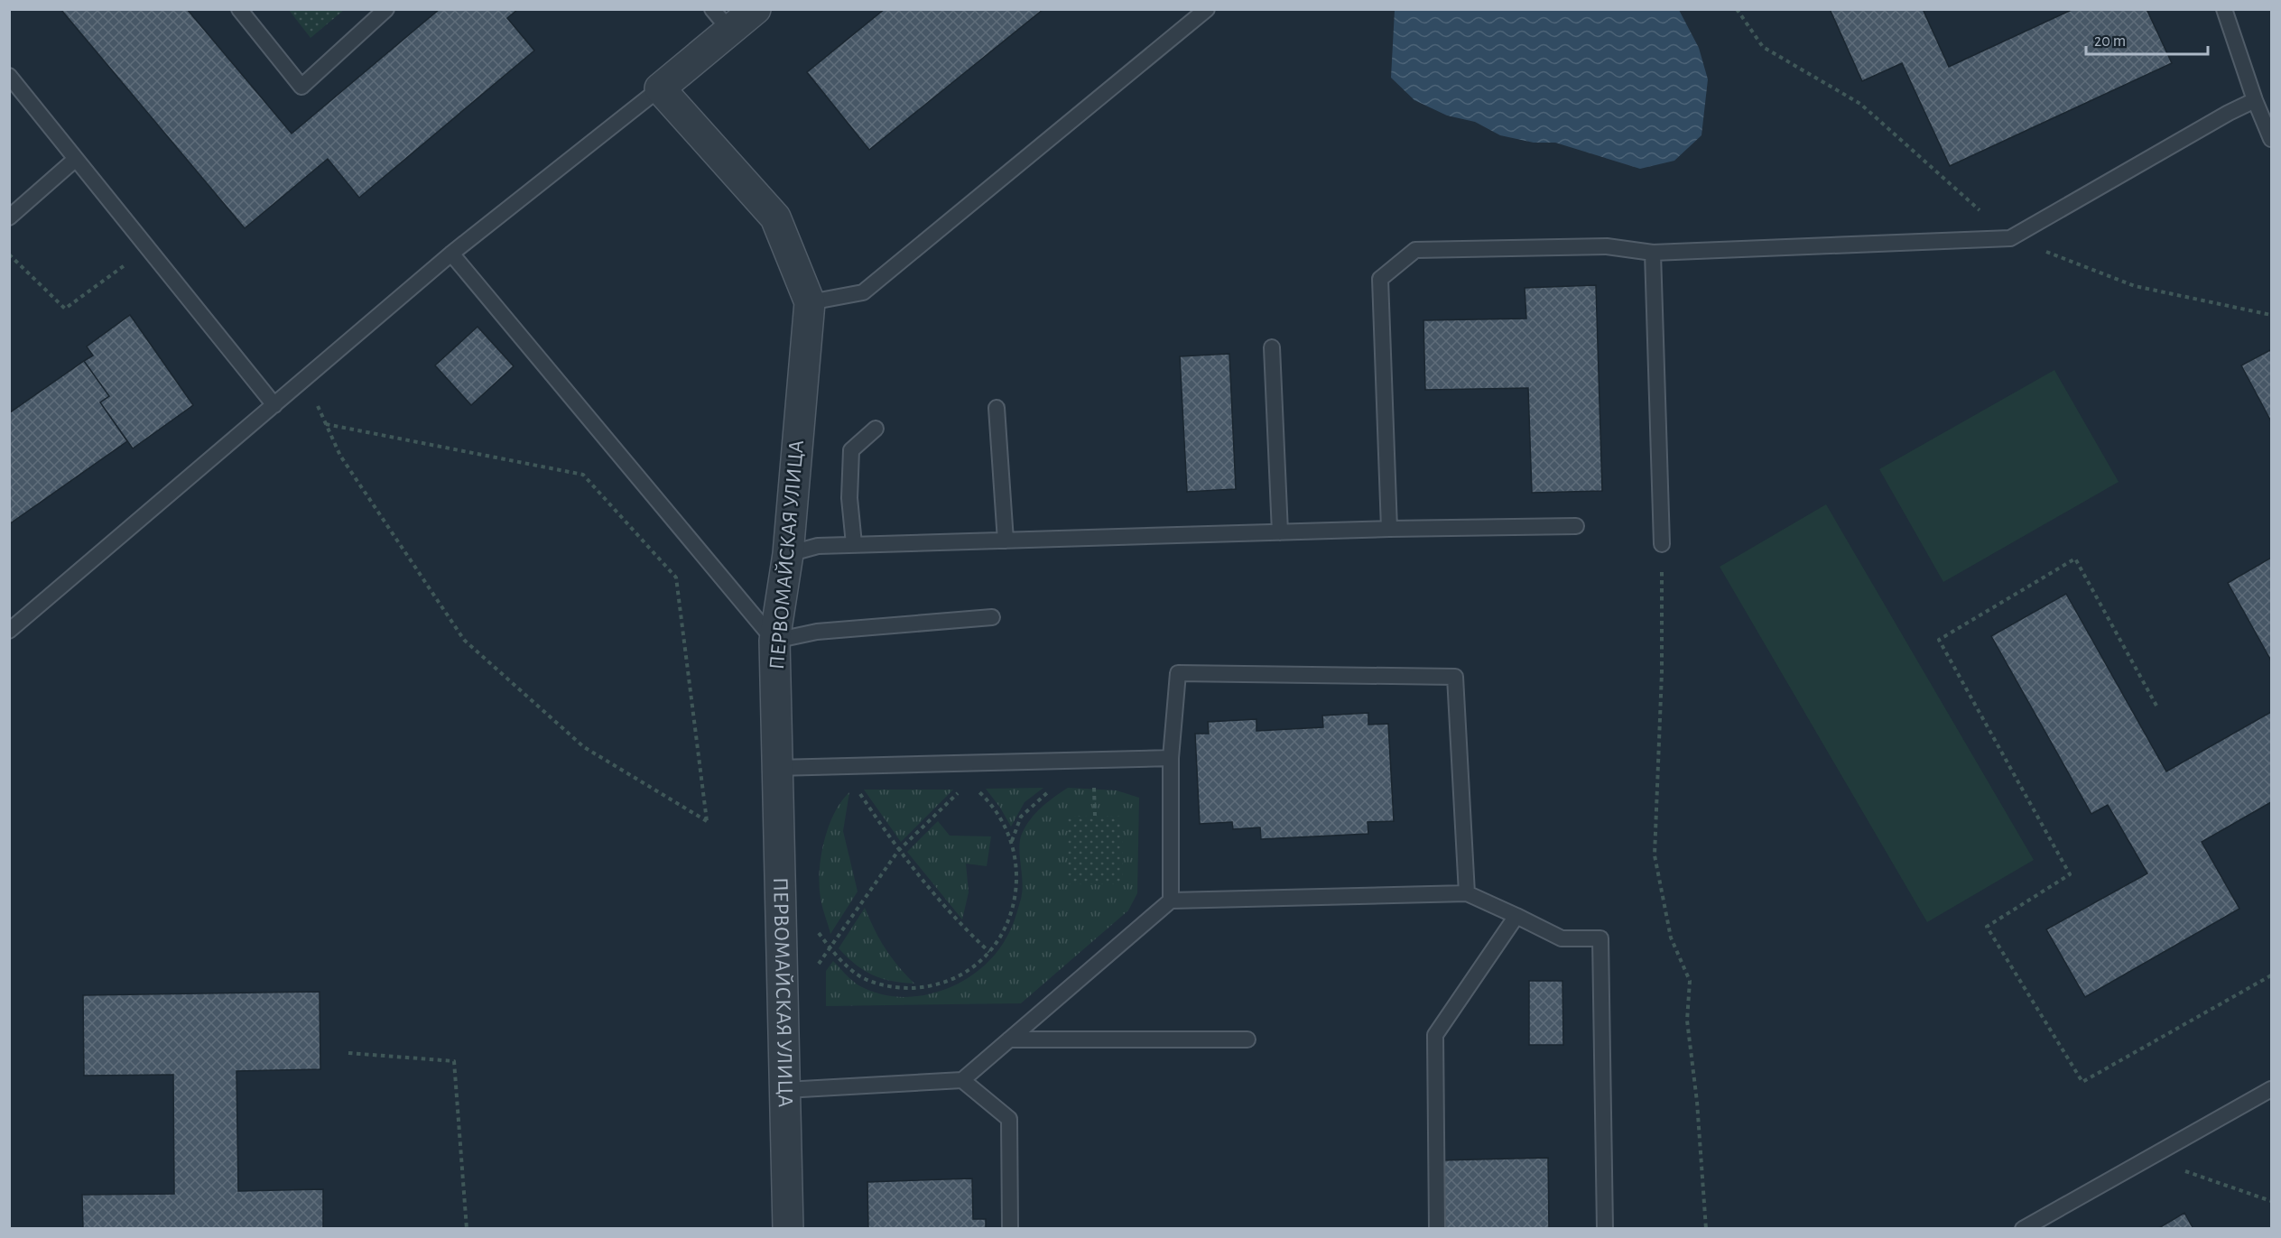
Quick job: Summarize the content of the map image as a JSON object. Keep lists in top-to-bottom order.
{
  "streets": {
    "street": ["ПЕРВОМАЙСКАЯ УЛИЦА"]
  },
  "scale_bar": "20 m"
}
